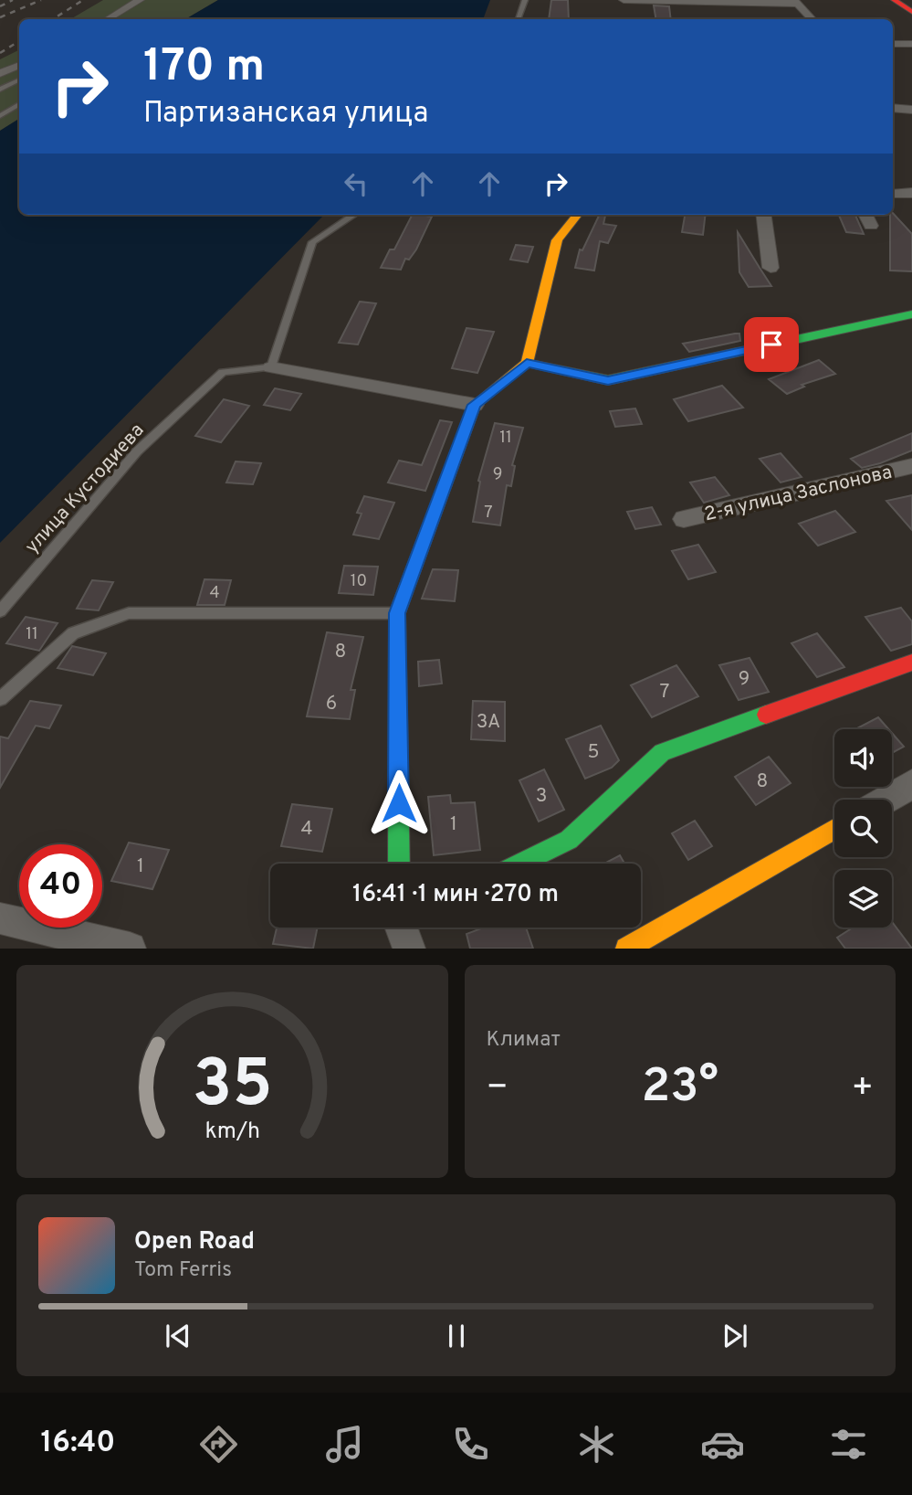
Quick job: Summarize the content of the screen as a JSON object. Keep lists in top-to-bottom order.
{
  "streets": {
    "street": ["2-я улица Заслонова"],
    "lane": ["улица Кустодиева"]
  },
  "house_numbers": [
    "11",
    "9",
    "7",
    "10",
    "4",
    "11",
    "8",
    "9",
    "7",
    "6",
    "3А",
    "5",
    "8",
    "3",
    "1",
    "4",
    "1"
  ],
  "page": {
    "turn": ["170 m", "Партизанская улица"],
    "limit": "40",
    "trip": "16:41 · 1 мин · 270 m",
    "tile": "Климат",
    "heat": ["−", "23°", "+"],
    "song": ["Open Road", "Tom Ferris"],
    "tabs": "16:40",
    "gauge": ["35", "km/h"]
  }
}
